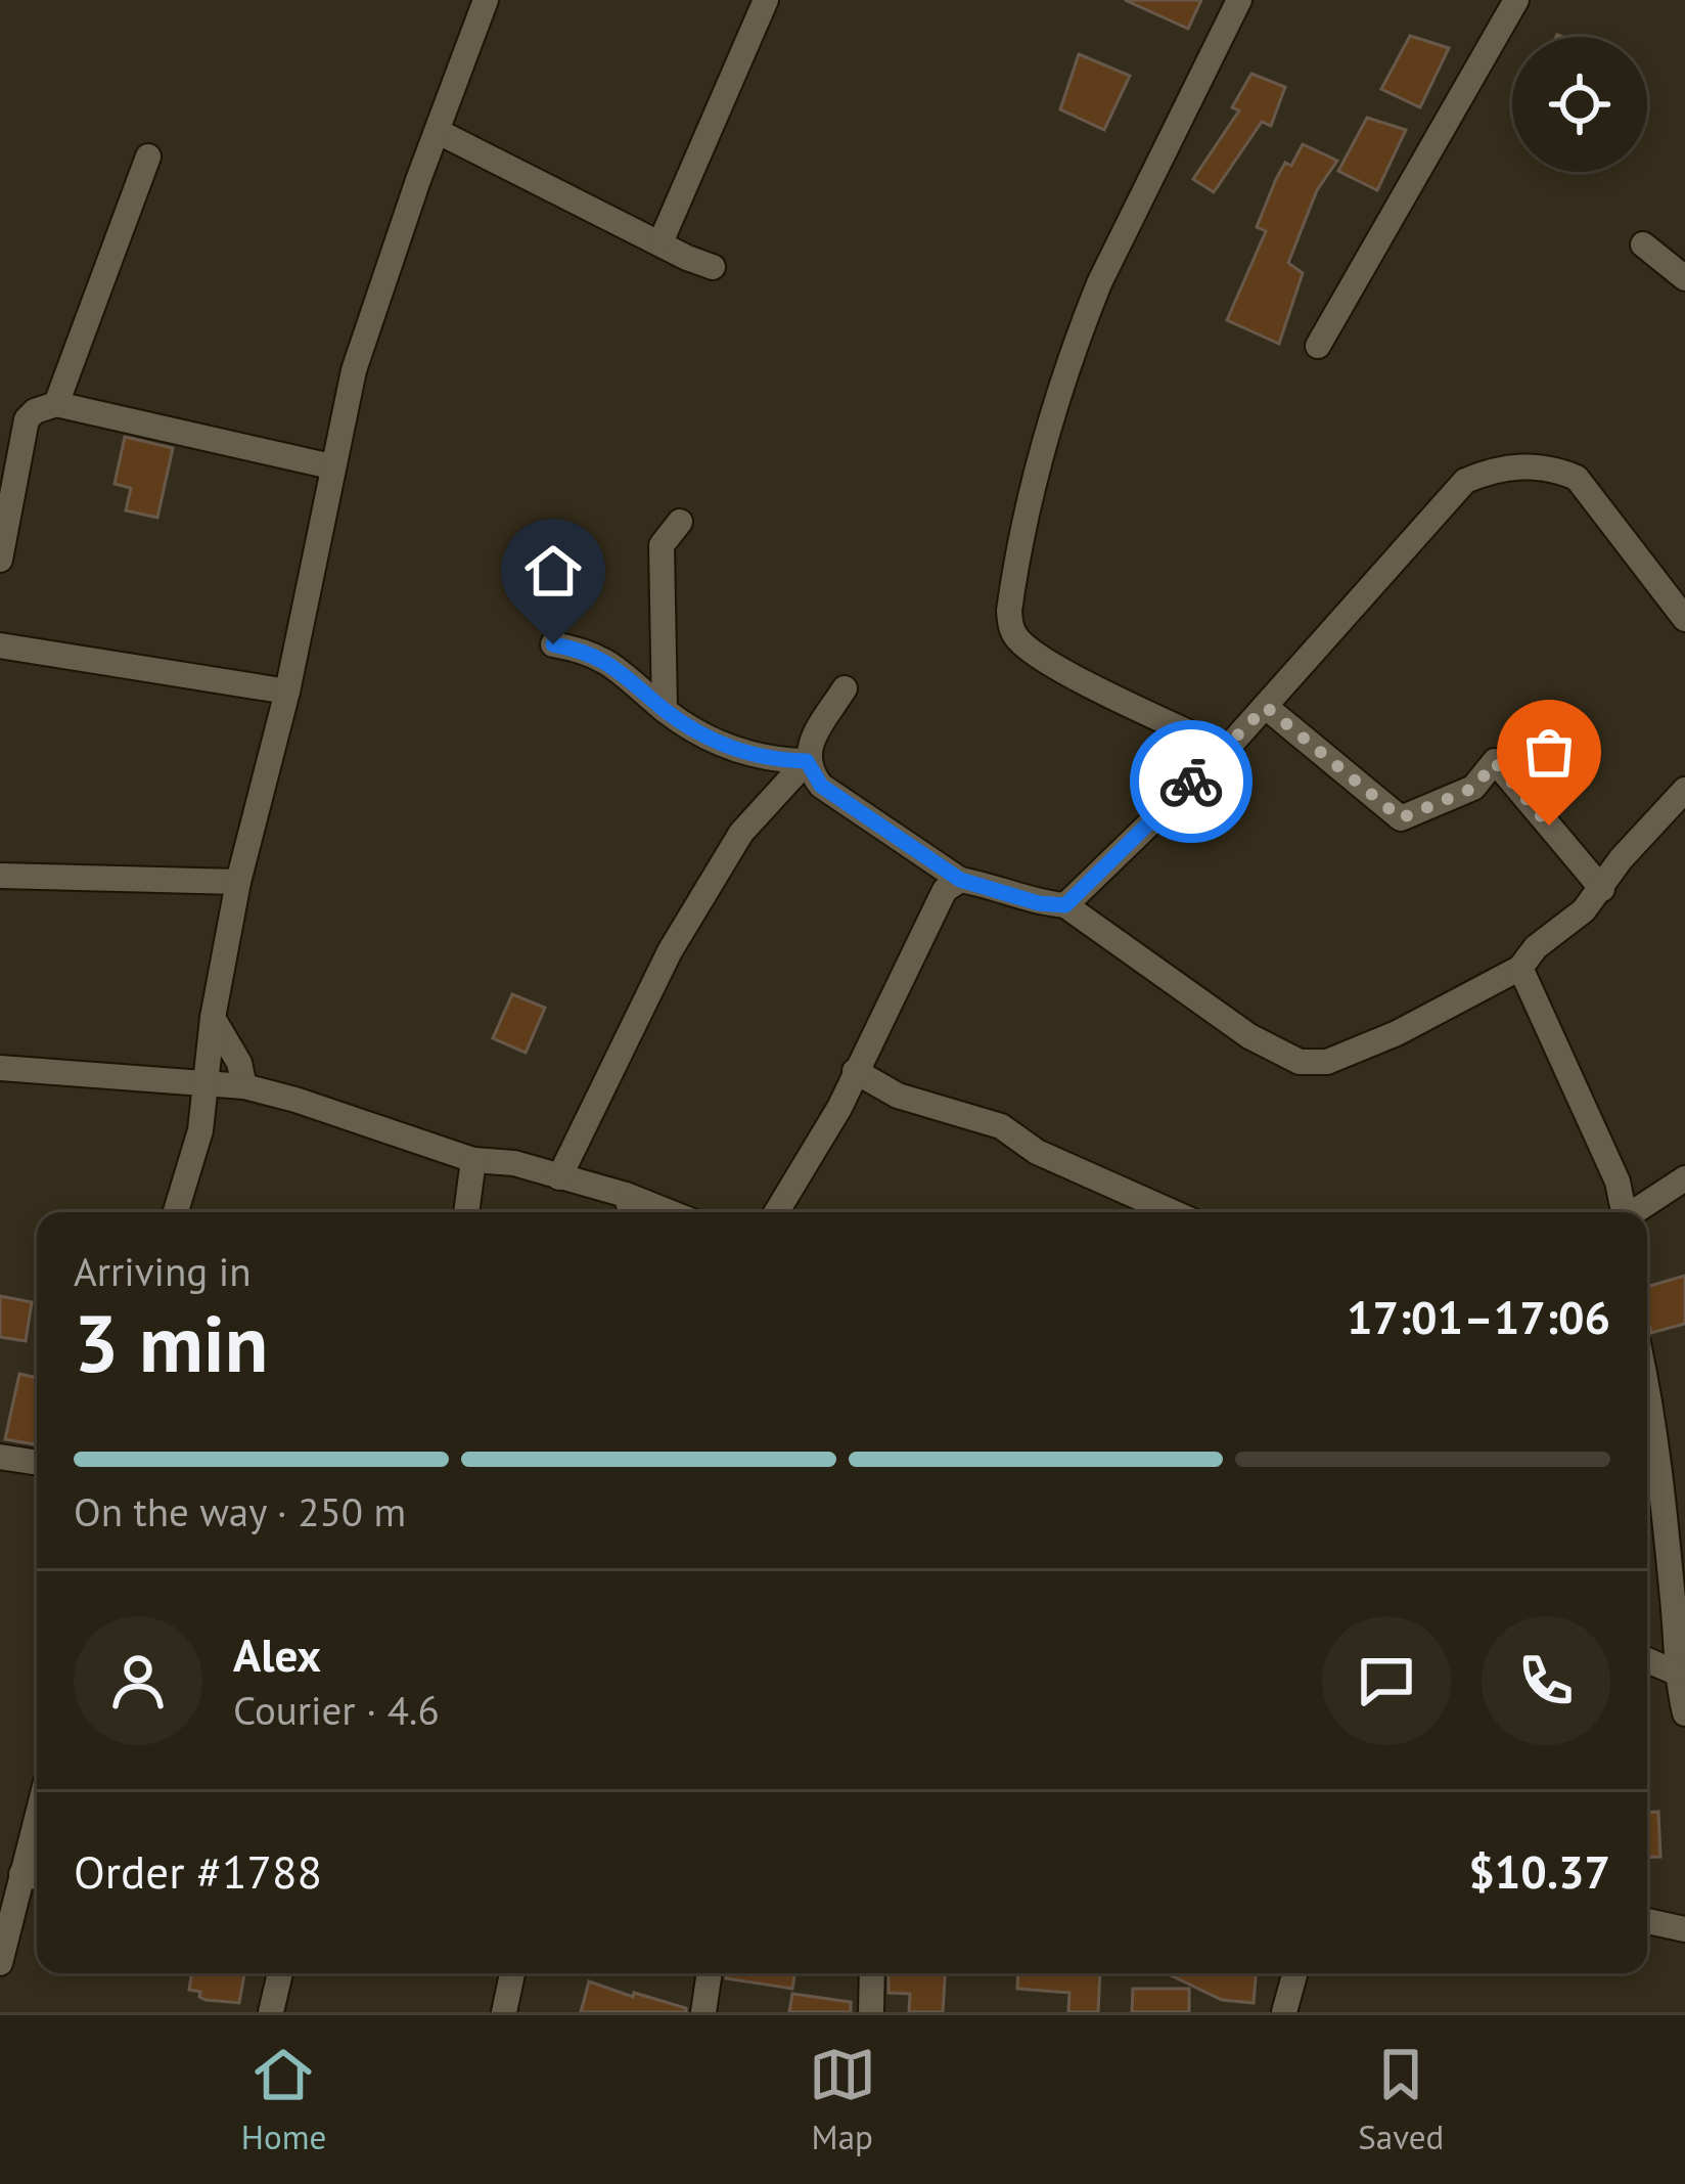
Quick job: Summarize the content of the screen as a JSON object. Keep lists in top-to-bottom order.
{
  "page": {
    "heading": ["3 min", "Arriving in", "17:01–17:06"],
    "panel": [
      "Alex",
      "Courier · 4.6",
      "Order #1788",
      "$10.37"
    ],
    "bar": "On the way · 250 m",
    "tabs": ["Home", "Map", "Saved"]
  }
}
